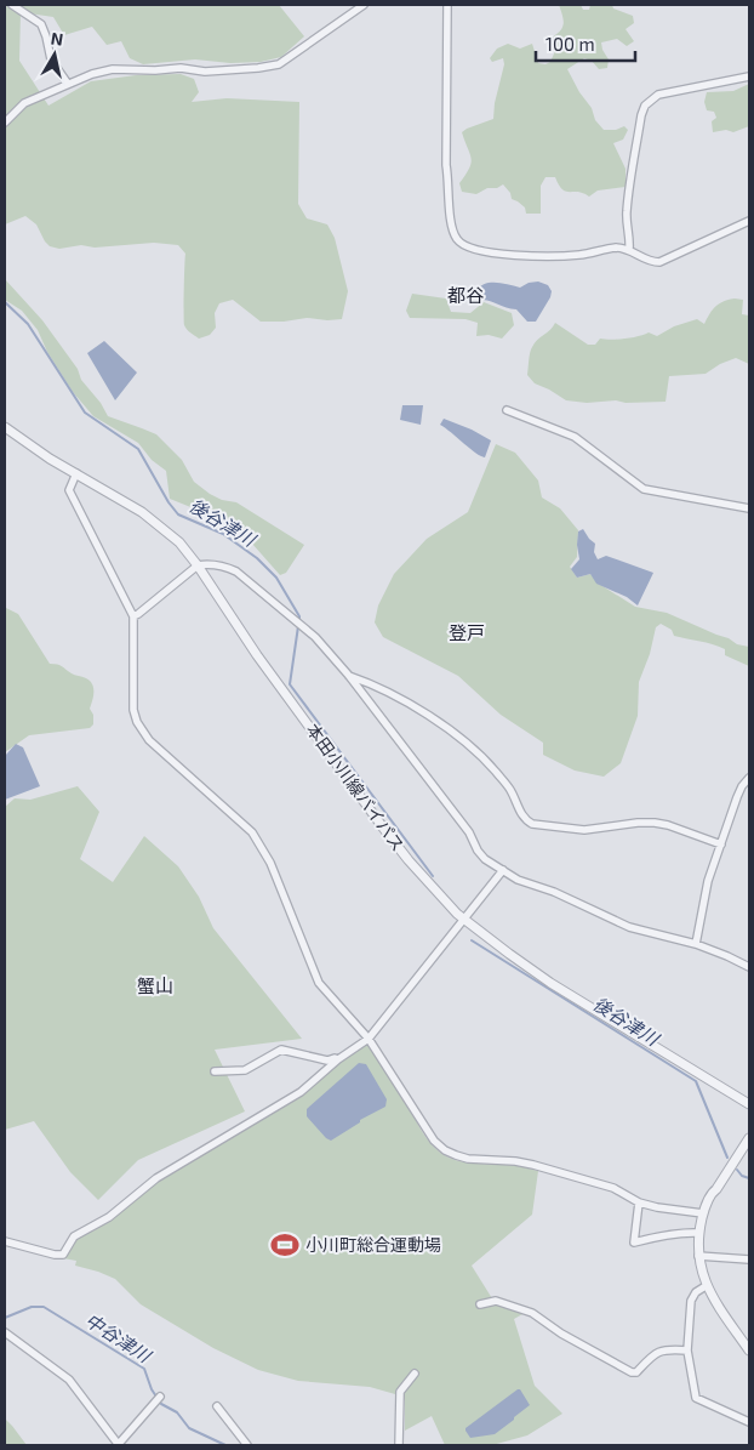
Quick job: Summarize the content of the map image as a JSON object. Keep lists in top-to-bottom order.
{
  "streets": {
    "street": ["本田小川線バイパス"]
  },
  "districts": ["都谷", "登戸", "蟹山"],
  "water": ["後谷津川", "中谷津川"],
  "places": {
    "sports": ["小川町総合運動場"]
  },
  "scale_bar": "100 m",
  "north": "top"
}
